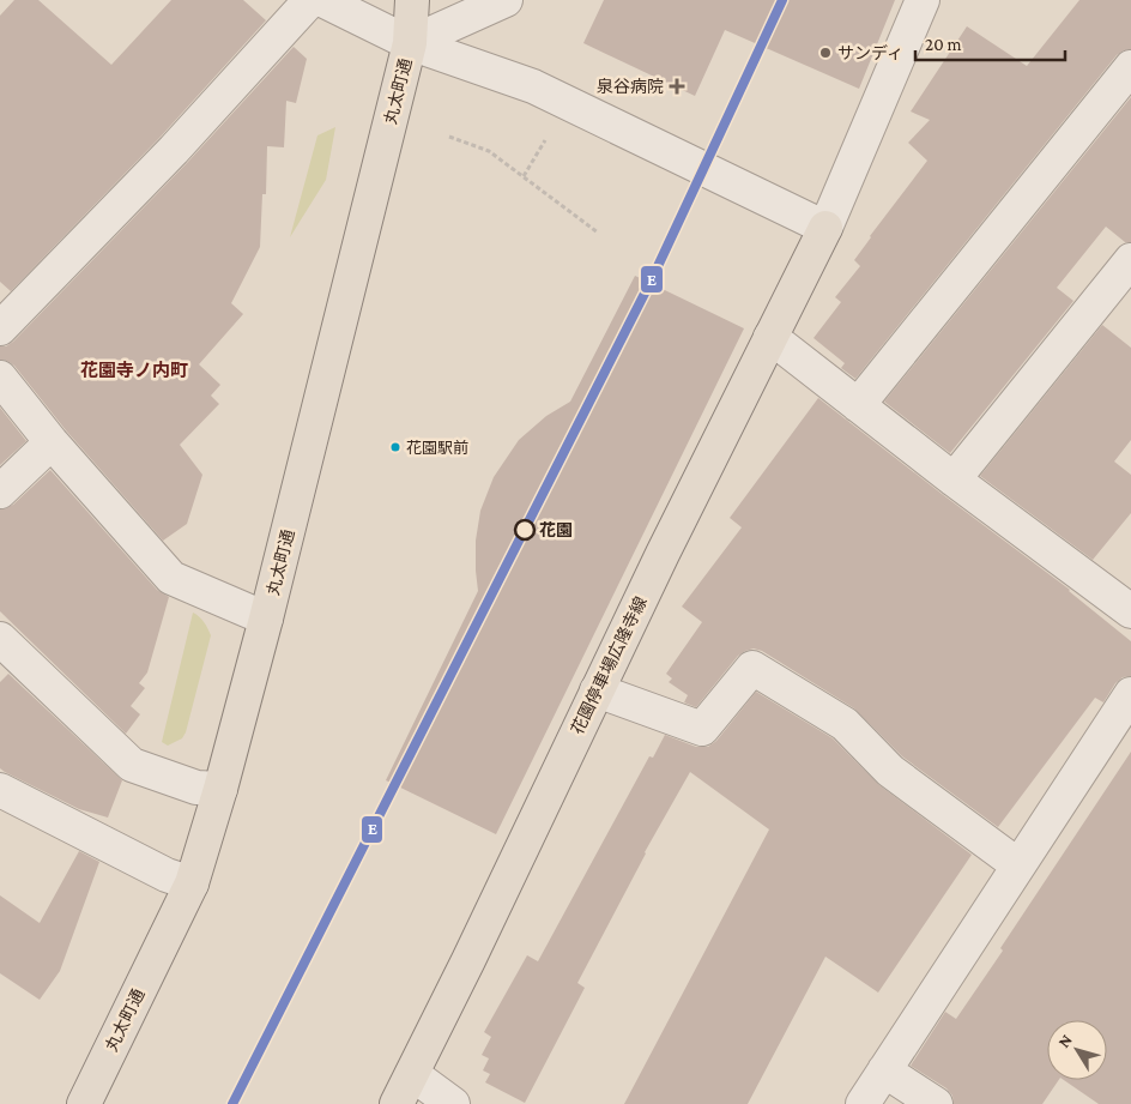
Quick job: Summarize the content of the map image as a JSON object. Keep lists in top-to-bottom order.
{
  "streets": {
    "main road": ["丸太町通", "花園停車場広隆寺線"]
  },
  "districts": ["花園寺ノ内町"],
  "places": {
    "other": ["サンディ", "花園駅前", "花園"],
    "health": ["泉谷病院"]
  },
  "lines": ["transit line E"],
  "scale_bar": "20 m",
  "north": "top left"
}
